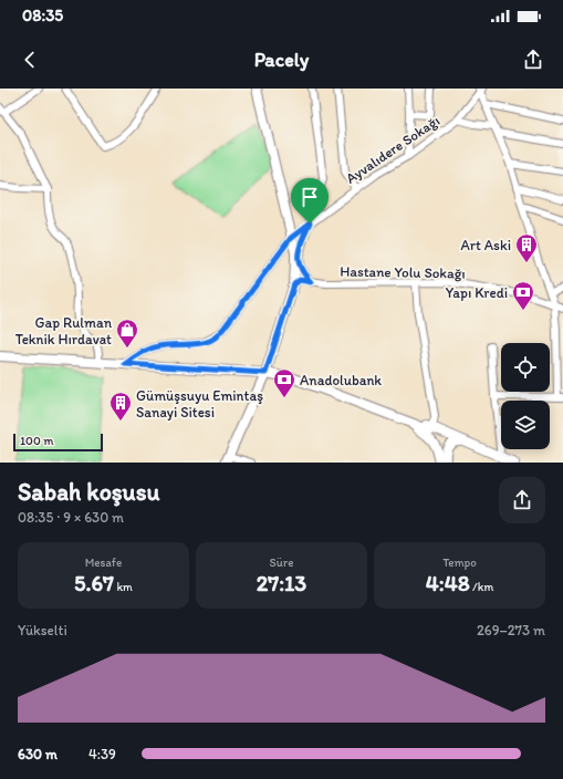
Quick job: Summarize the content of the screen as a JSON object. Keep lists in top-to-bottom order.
{
  "streets": {
    "street": ["Ayvalıdere Sokağı", "Hastane Yolu Sokağı"]
  },
  "places": {
    "building": ["Art Aski", "Gümüşsuyu Emintaş Sanayi Sitesi"],
    "bank": ["Yapı Kredi", "Anadolubank"],
    "shop": ["Gap Rulman Teknik Hırdavat"]
  },
  "scale_bar": "100 m",
  "page": {
    "status": "08:35",
    "header": "Pacely",
    "scale": "100 m",
    "heading": ["Sabah koşusu", "08:35 · 9 × 630 m"],
    "stats": [
      ["Mesafe", "5.67 km"],
      ["Süre", "27:13"],
      ["Tempo", "4:48 /km"]
    ],
    "chart": ["Yükselti", "269–273 m"],
    "list": [
      {
        "name": "630 m",
        "note": "4:39"
      }
    ]
  }
}
